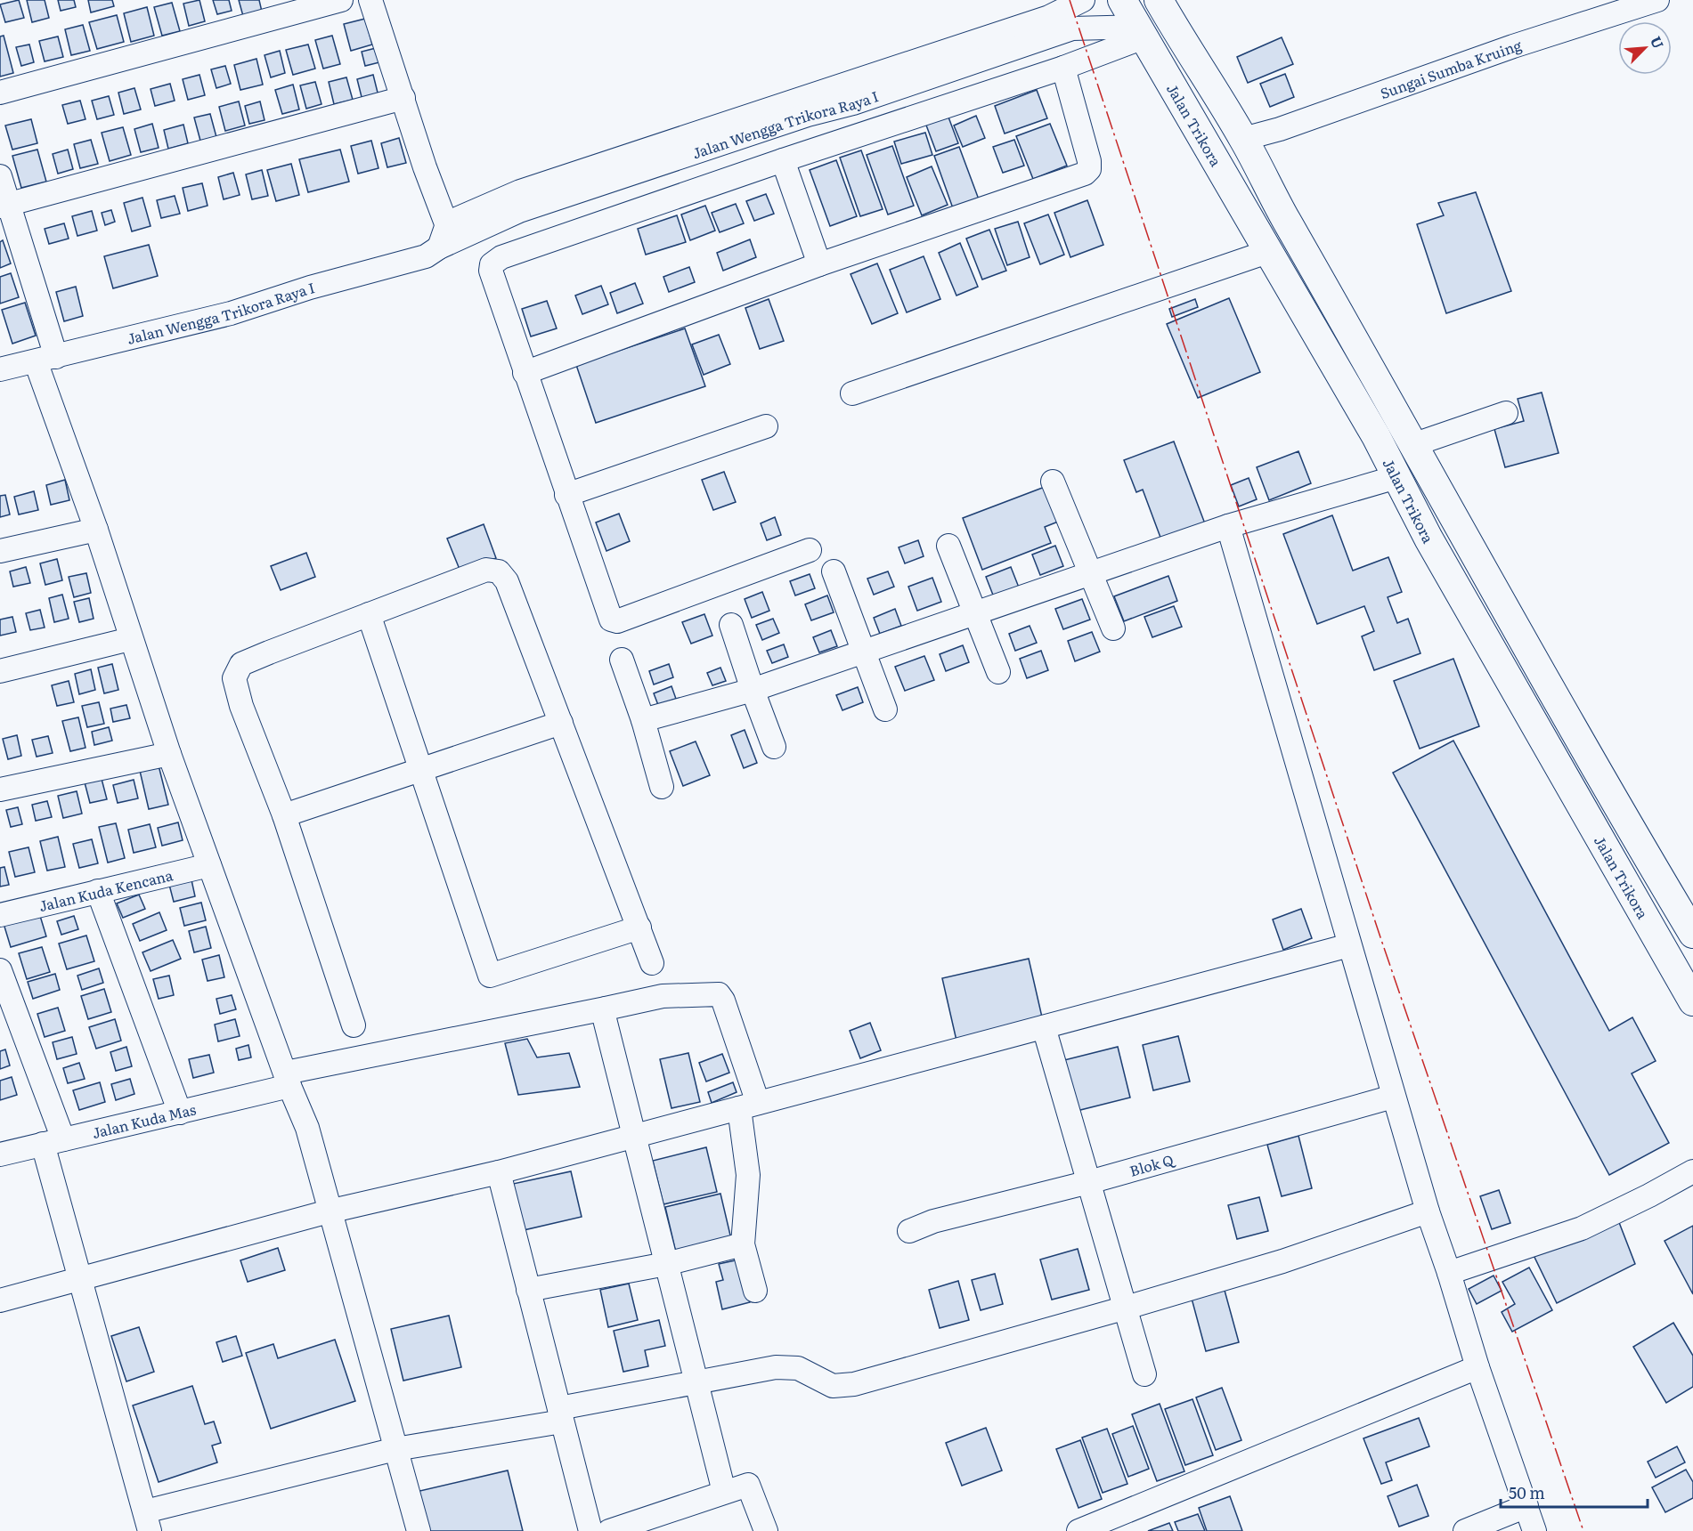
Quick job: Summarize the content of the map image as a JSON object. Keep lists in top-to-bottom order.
{
  "streets": {
    "main road": ["Jalan Trikora"],
    "street": [
      "Sungai Sumba Kruing",
      "Jalan Wengga Trikora Raya I",
      "Jalan Kuda Kencana",
      "Jalan Kuda Mas",
      "Blok Q"
    ]
  },
  "crossings": [
    ["Sungai Sumba Kruing", "Jalan Trikora"],
    ["Jalan Wengga Trikora Raya I", "Jalan Trikora"]
  ],
  "scale_bar": "50 m",
  "north": "top right"
}
